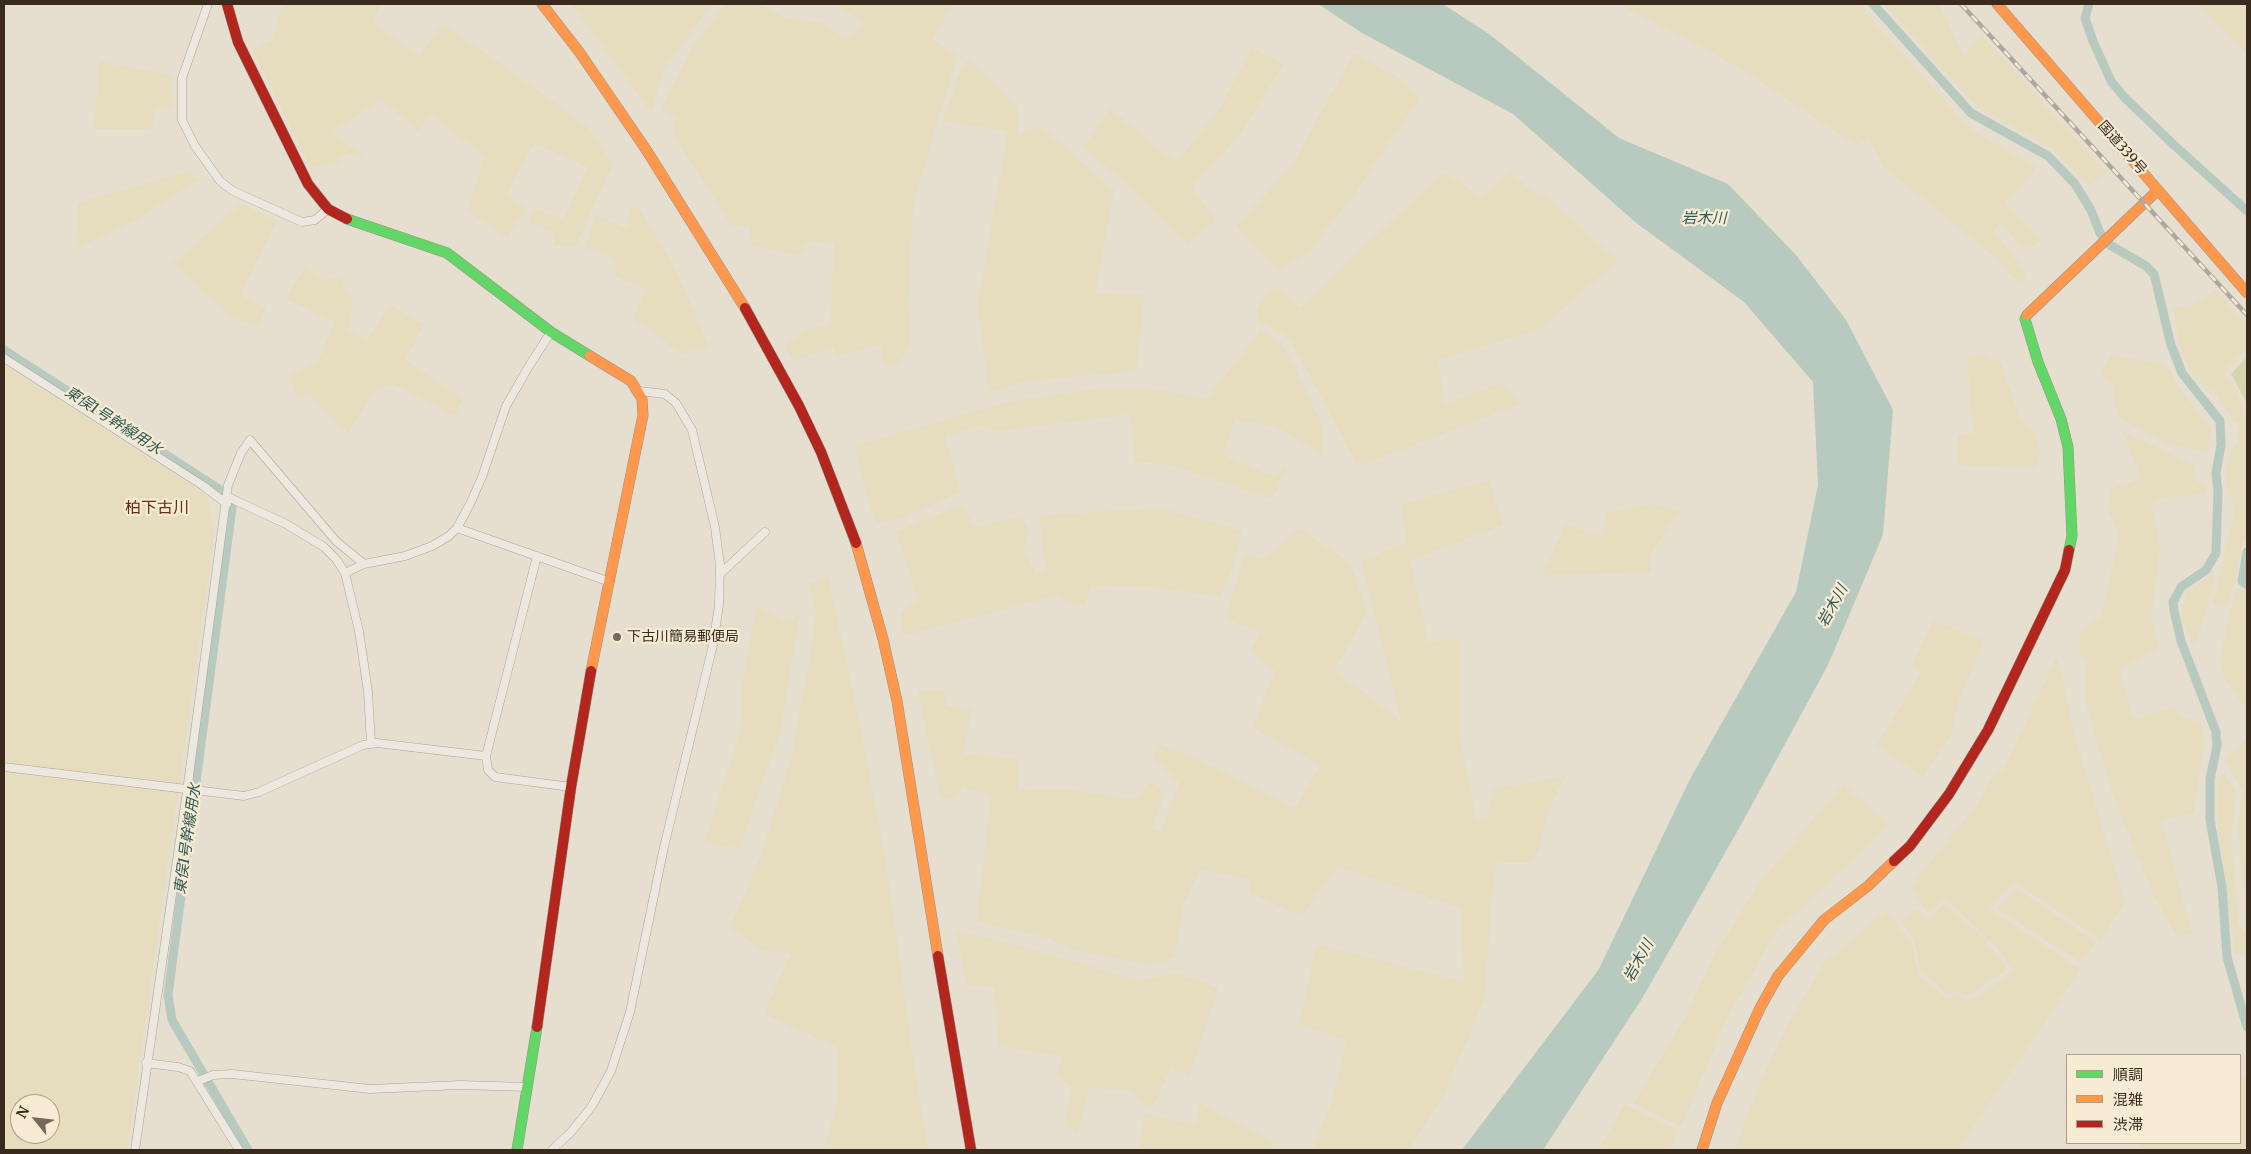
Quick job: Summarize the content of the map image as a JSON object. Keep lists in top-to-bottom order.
{
  "streets": {
    "main road": ["国道339号"]
  },
  "districts": ["柏下古川"],
  "water": ["岩木川", "東俣1号幹線用水"],
  "places": ["下古川簡易郵便局"],
  "legend": ["順調", "混雑", "渋滞"],
  "north": "top left"
}
